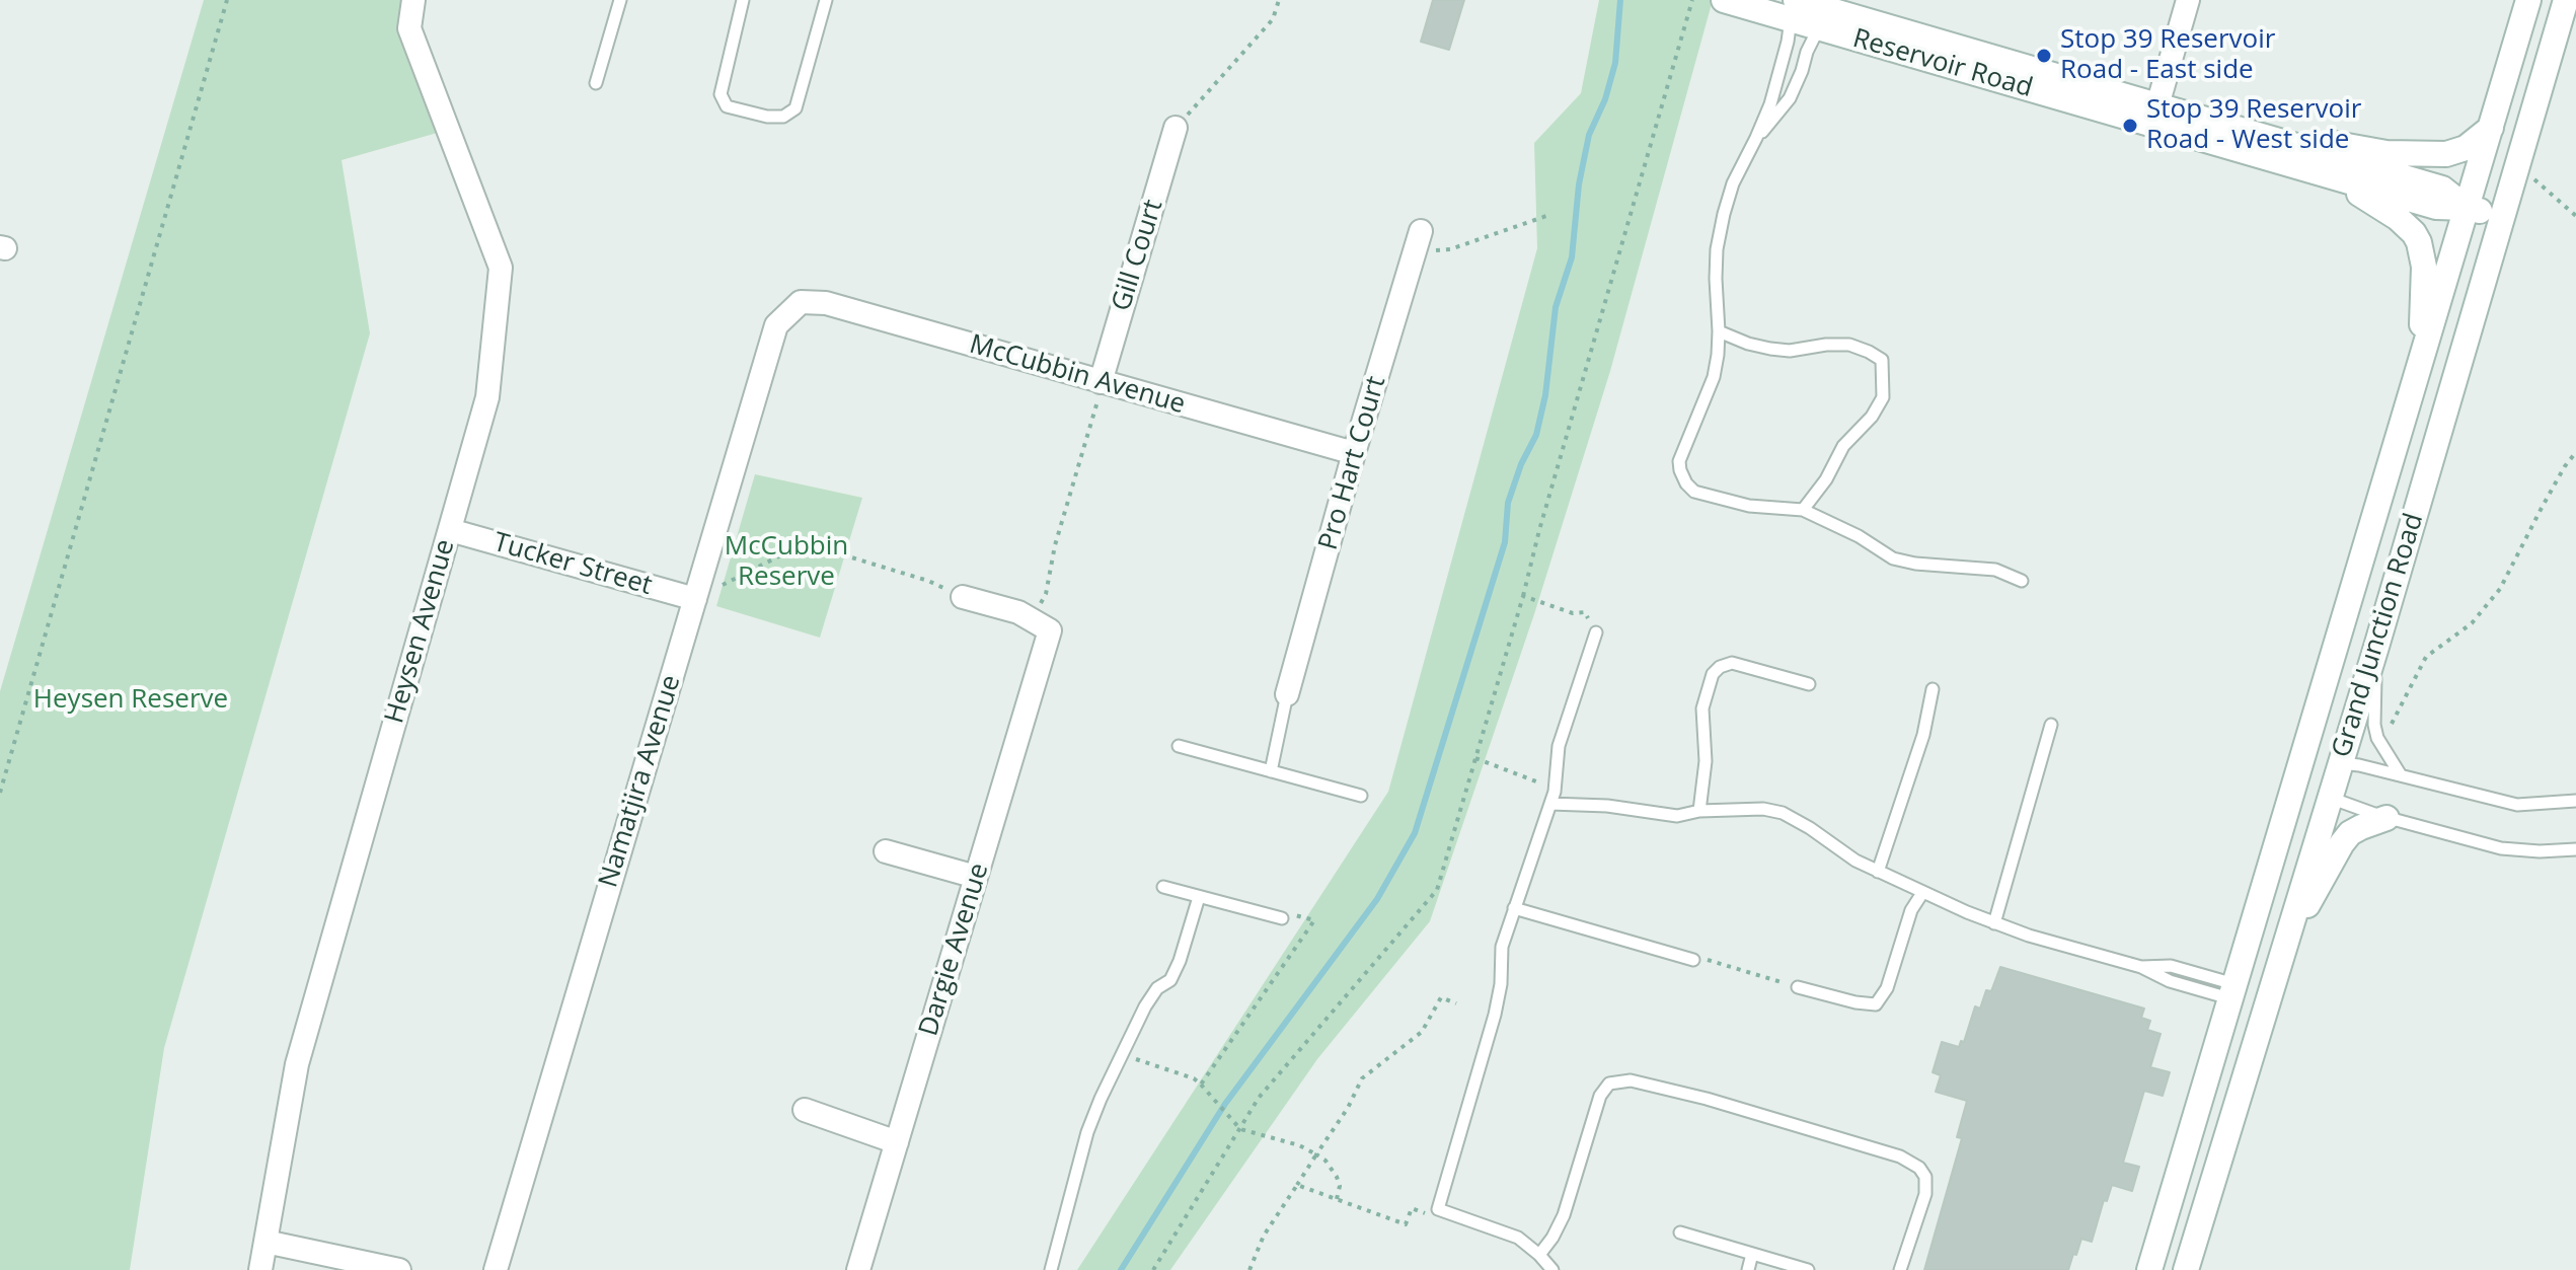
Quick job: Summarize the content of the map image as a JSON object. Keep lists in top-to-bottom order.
{
  "streets": {
    "main road": ["Reservoir Road", "Grand Junction Road"],
    "street": [
      "Gill Court",
      "McCubbin Avenue",
      "Pro Hart Court",
      "Tucker Street",
      "Heysen Avenue",
      "Namatjira Avenue",
      "Dargie Avenue"
    ]
  },
  "crossings": [
    ["Reservoir Road", "Grand Junction Road"],
    ["Gill Court", "McCubbin Avenue"],
    ["McCubbin Avenue", "Pro Hart Court"],
    ["McCubbin Avenue", "Namatjira Avenue"],
    ["Tucker Street", "Heysen Avenue"],
    ["Tucker Street", "Namatjira Avenue"]
  ],
  "parks": ["McCubbin Reserve", "Heysen Reserve"],
  "places": ["Stop 39 Reservoir Road - East side", "Stop 39 Reservoir Road - West side"]
}
